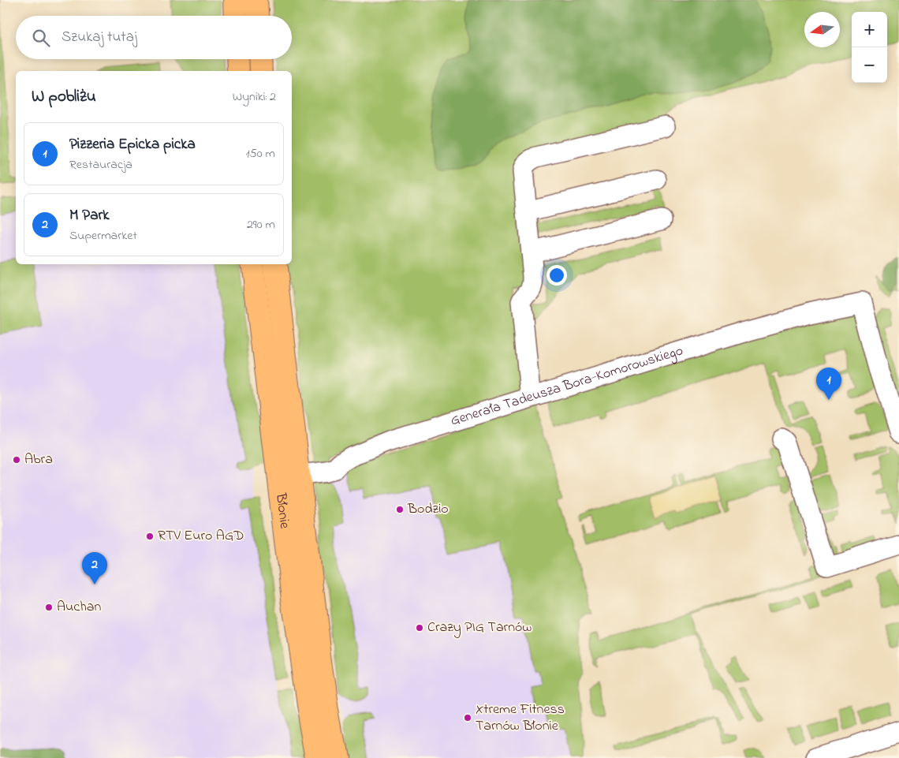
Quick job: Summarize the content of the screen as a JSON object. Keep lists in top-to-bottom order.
{
  "streets": {
    "main road": ["Błonie"],
    "street": ["Generała Tadeusza Bora-Komorowskiego"]
  },
  "crossings": [
    ["Generała Tadeusza Bora-Komorowskiego", "Błonie"]
  ],
  "places": [
    "Abra",
    "Bodzio",
    "RTV Euro AGD",
    "Auchan",
    "Crazy PIG Tarnów",
    "Xtreme Fitness Tarnów Błonie"
  ],
  "north": "left",
  "page": {
    "map_buttons": ["+", "−"],
    "search": "Szukaj tutaj",
    "heading": ["W pobliżu", "Wyniki: 2"],
    "list": [
      {
        "mark": "1",
        "name": "Pizzeria Epicka picka",
        "note": "Restauracja",
        "value": "150 m"
      },
      {
        "mark": "2",
        "name": "M Park",
        "note": "Supermarket",
        "value": "290 m"
      }
    ],
    "pins": ["1", "2"]
  }
}
